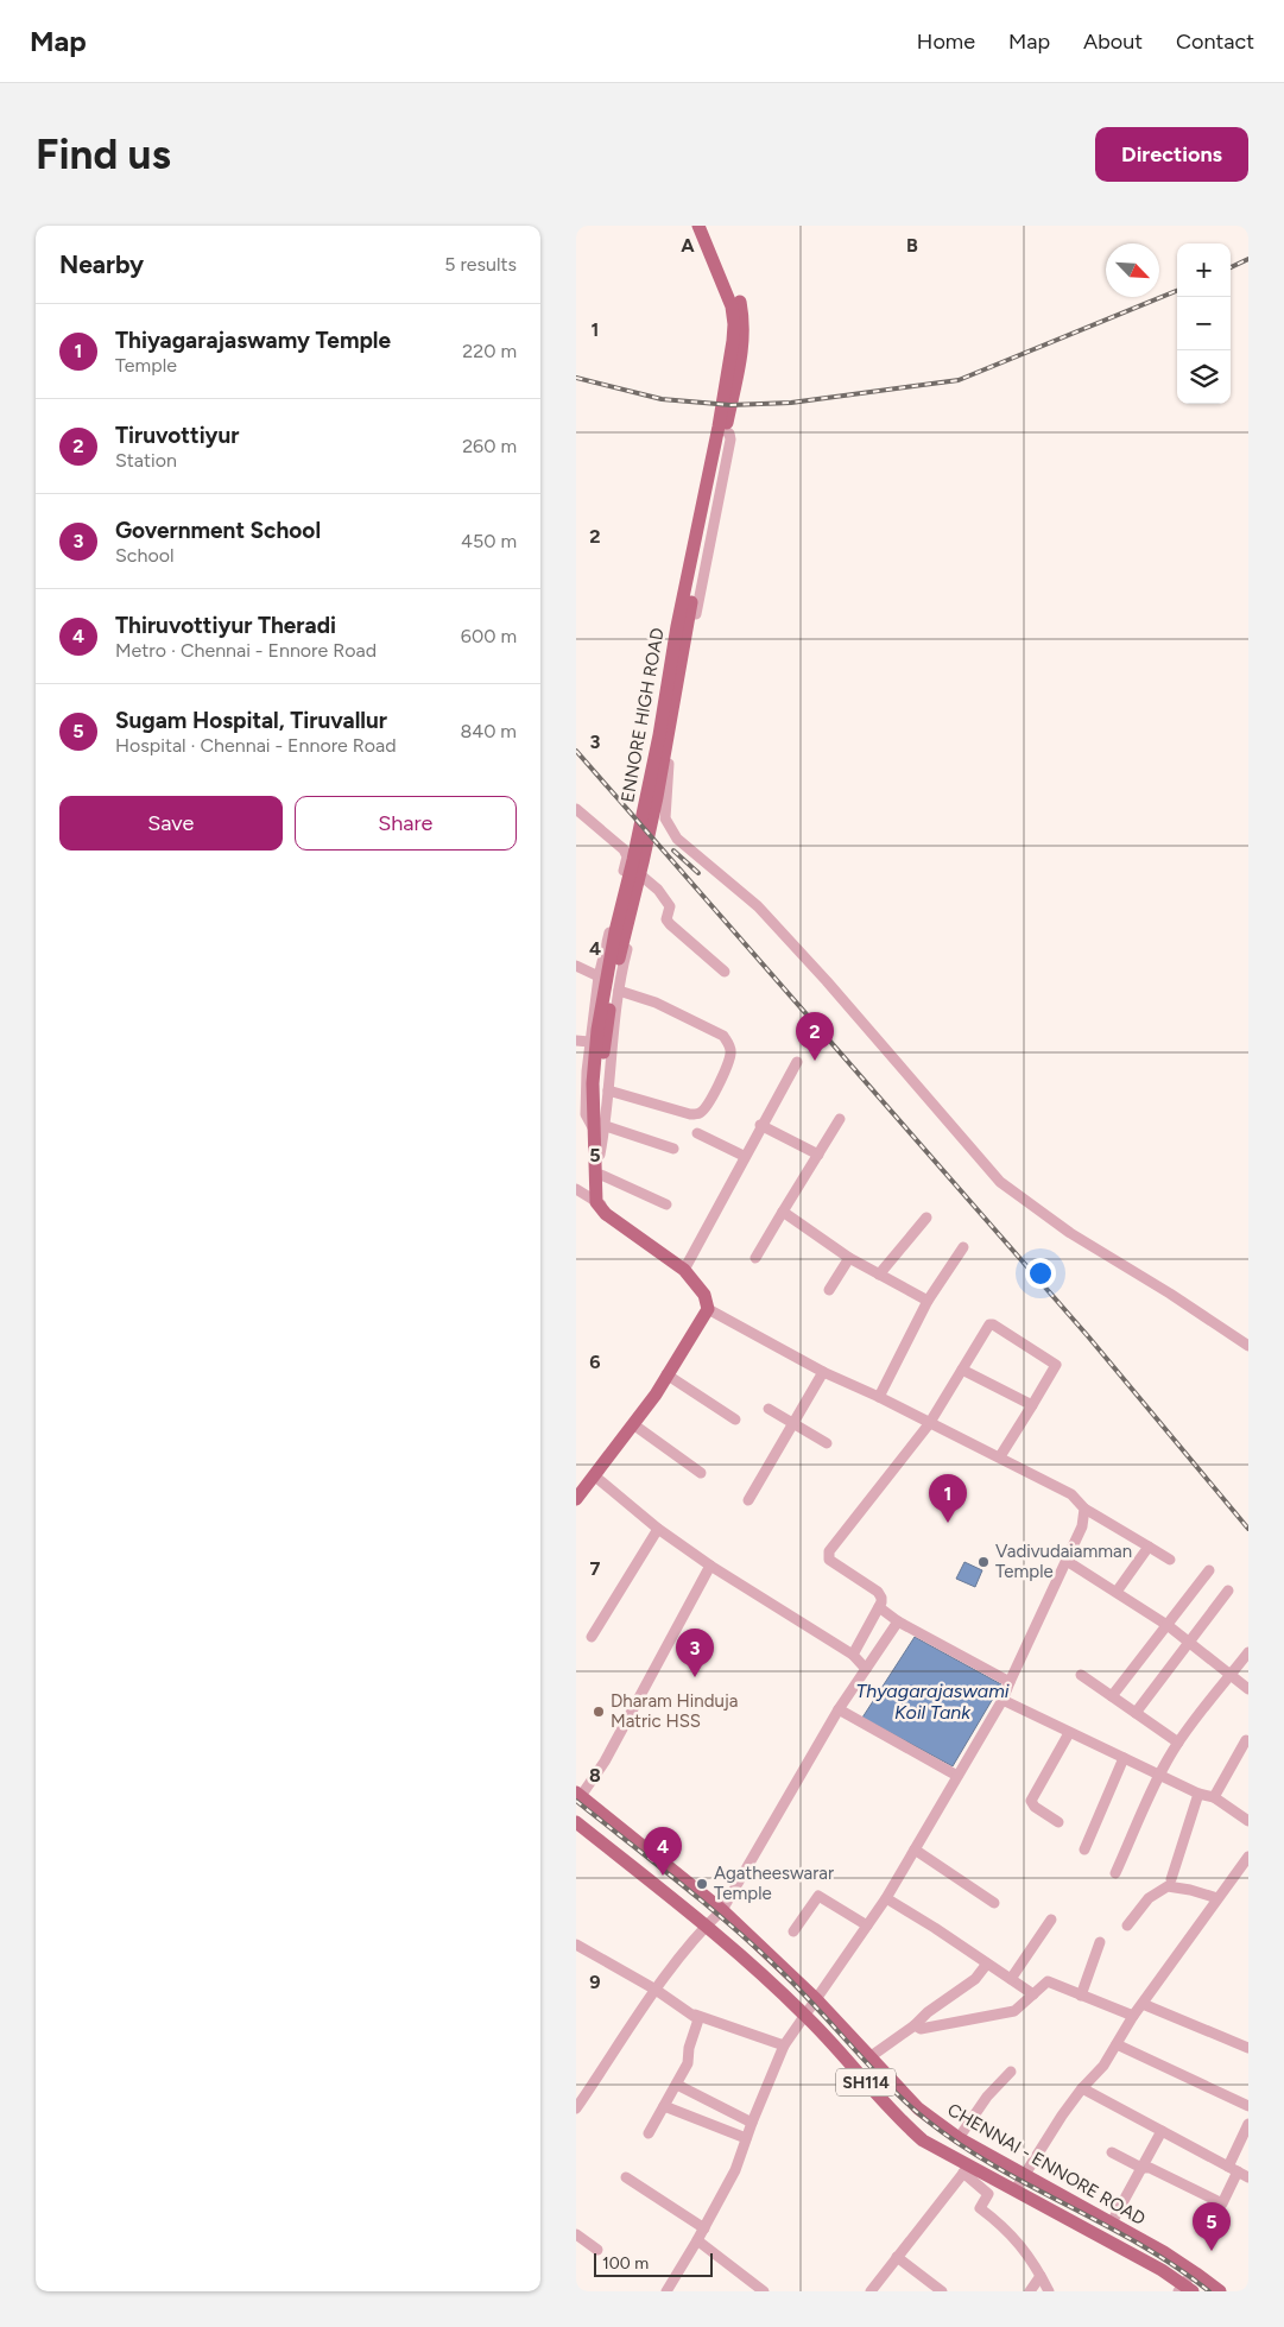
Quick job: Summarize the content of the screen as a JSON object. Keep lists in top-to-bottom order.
{
  "streets": {
    "main road": ["ENNORE HIGH ROAD", "SH114", "CHENNAI - ENNORE ROAD"]
  },
  "water": ["Thyagarajaswami Koil Tank"],
  "places": ["Vadivudaiamman Temple", "Dharam Hinduja Matric HSS", "Agatheeswarar Temple"],
  "scale_bar": "100 m",
  "north": "bottom right",
  "page": {
    "header": "Map",
    "nav": [
      "Home",
      "Map",
      "About",
      "Contact"
    ],
    "buttons": [
      "Directions",
      ["Save", "Share"]
    ],
    "title": "Find us",
    "heading": ["Nearby", "5 results"],
    "map_buttons": ["+", "−"],
    "list": [
      {
        "mark": "1",
        "name": "Thiyagarajaswamy Temple",
        "note": "Temple",
        "value": "220 m"
      },
      {
        "mark": "2",
        "name": "Tiruvottiyur",
        "note": "Station",
        "value": "260 m"
      },
      {
        "mark": "3",
        "name": "Government School",
        "note": "School",
        "value": "450 m"
      },
      {
        "mark": "4",
        "name": "Thiruvottiyur Theradi",
        "note": "Metro · Chennai - Ennore Road",
        "value": "600 m"
      },
      {
        "mark": "5",
        "name": "Sugam Hospital, Tiruvallur",
        "note": "Hospital · Chennai - Ennore Road",
        "value": "840 m"
      }
    ],
    "pins": [
      "2",
      "1",
      "3",
      "4",
      "5"
    ],
    "scale": "100 m"
  },
  "grid": {
    "columns": ["A", "B"],
    "rows": [
      "1",
      "2",
      "3",
      "4",
      "5",
      "6",
      "7",
      "8",
      "9"
    ]
  }
}
